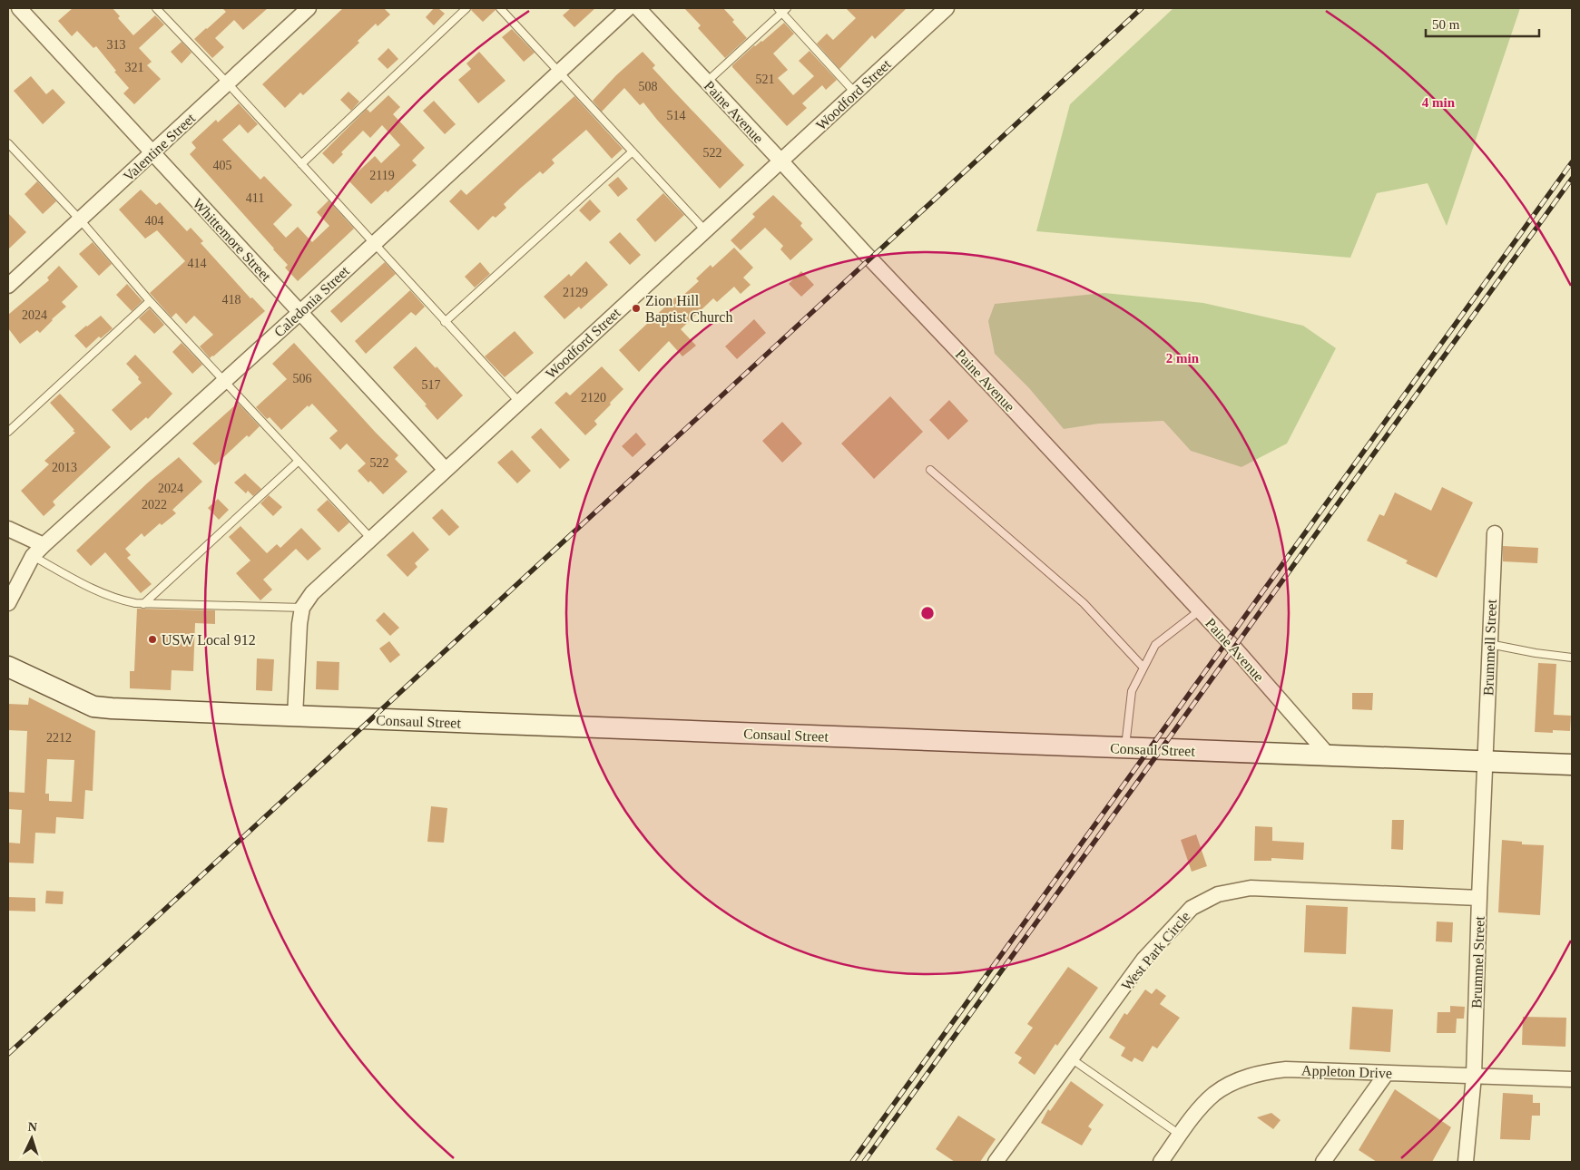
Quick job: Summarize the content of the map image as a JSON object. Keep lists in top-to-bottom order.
{
  "streets": {
    "street": [
      "Woodford Street",
      "Paine Avenue",
      "Valentine Street",
      "Whittemore Street",
      "Caledonia Street",
      "Brummell Street",
      "Consaul Street",
      "West Park Circle",
      "Brummel Street",
      "Appleton Drive"
    ]
  },
  "crossings": [
    ["Woodford Street", "Paine Avenue"],
    ["Woodford Street", "Whittemore Street"],
    ["Woodford Street", "Consaul Street"],
    ["Paine Avenue", "Consaul Street"],
    ["Valentine Street", "Whittemore Street"],
    ["Whittemore Street", "Caledonia Street"],
    ["Brummell Street", "Consaul Street"],
    ["Brummell Street", "Brummel Street"],
    ["Consaul Street", "Brummel Street"],
    ["West Park Circle", "Brummel Street"],
    ["Brummel Street", "Appleton Drive"]
  ],
  "places": ["Zion Hill Baptist Church", "USW Local 912"],
  "house_numbers": [
    "313",
    "321",
    "521",
    "508",
    "514",
    "522",
    "405",
    "2119",
    "411",
    "404",
    "414",
    "2129",
    "418",
    "2024",
    "506",
    "517",
    "2120",
    "522",
    "2013",
    "2024",
    "2022",
    "2212"
  ],
  "scale_bar": "50 m",
  "north": "top",
  "rings": ["4 min", "2 min"]
}
